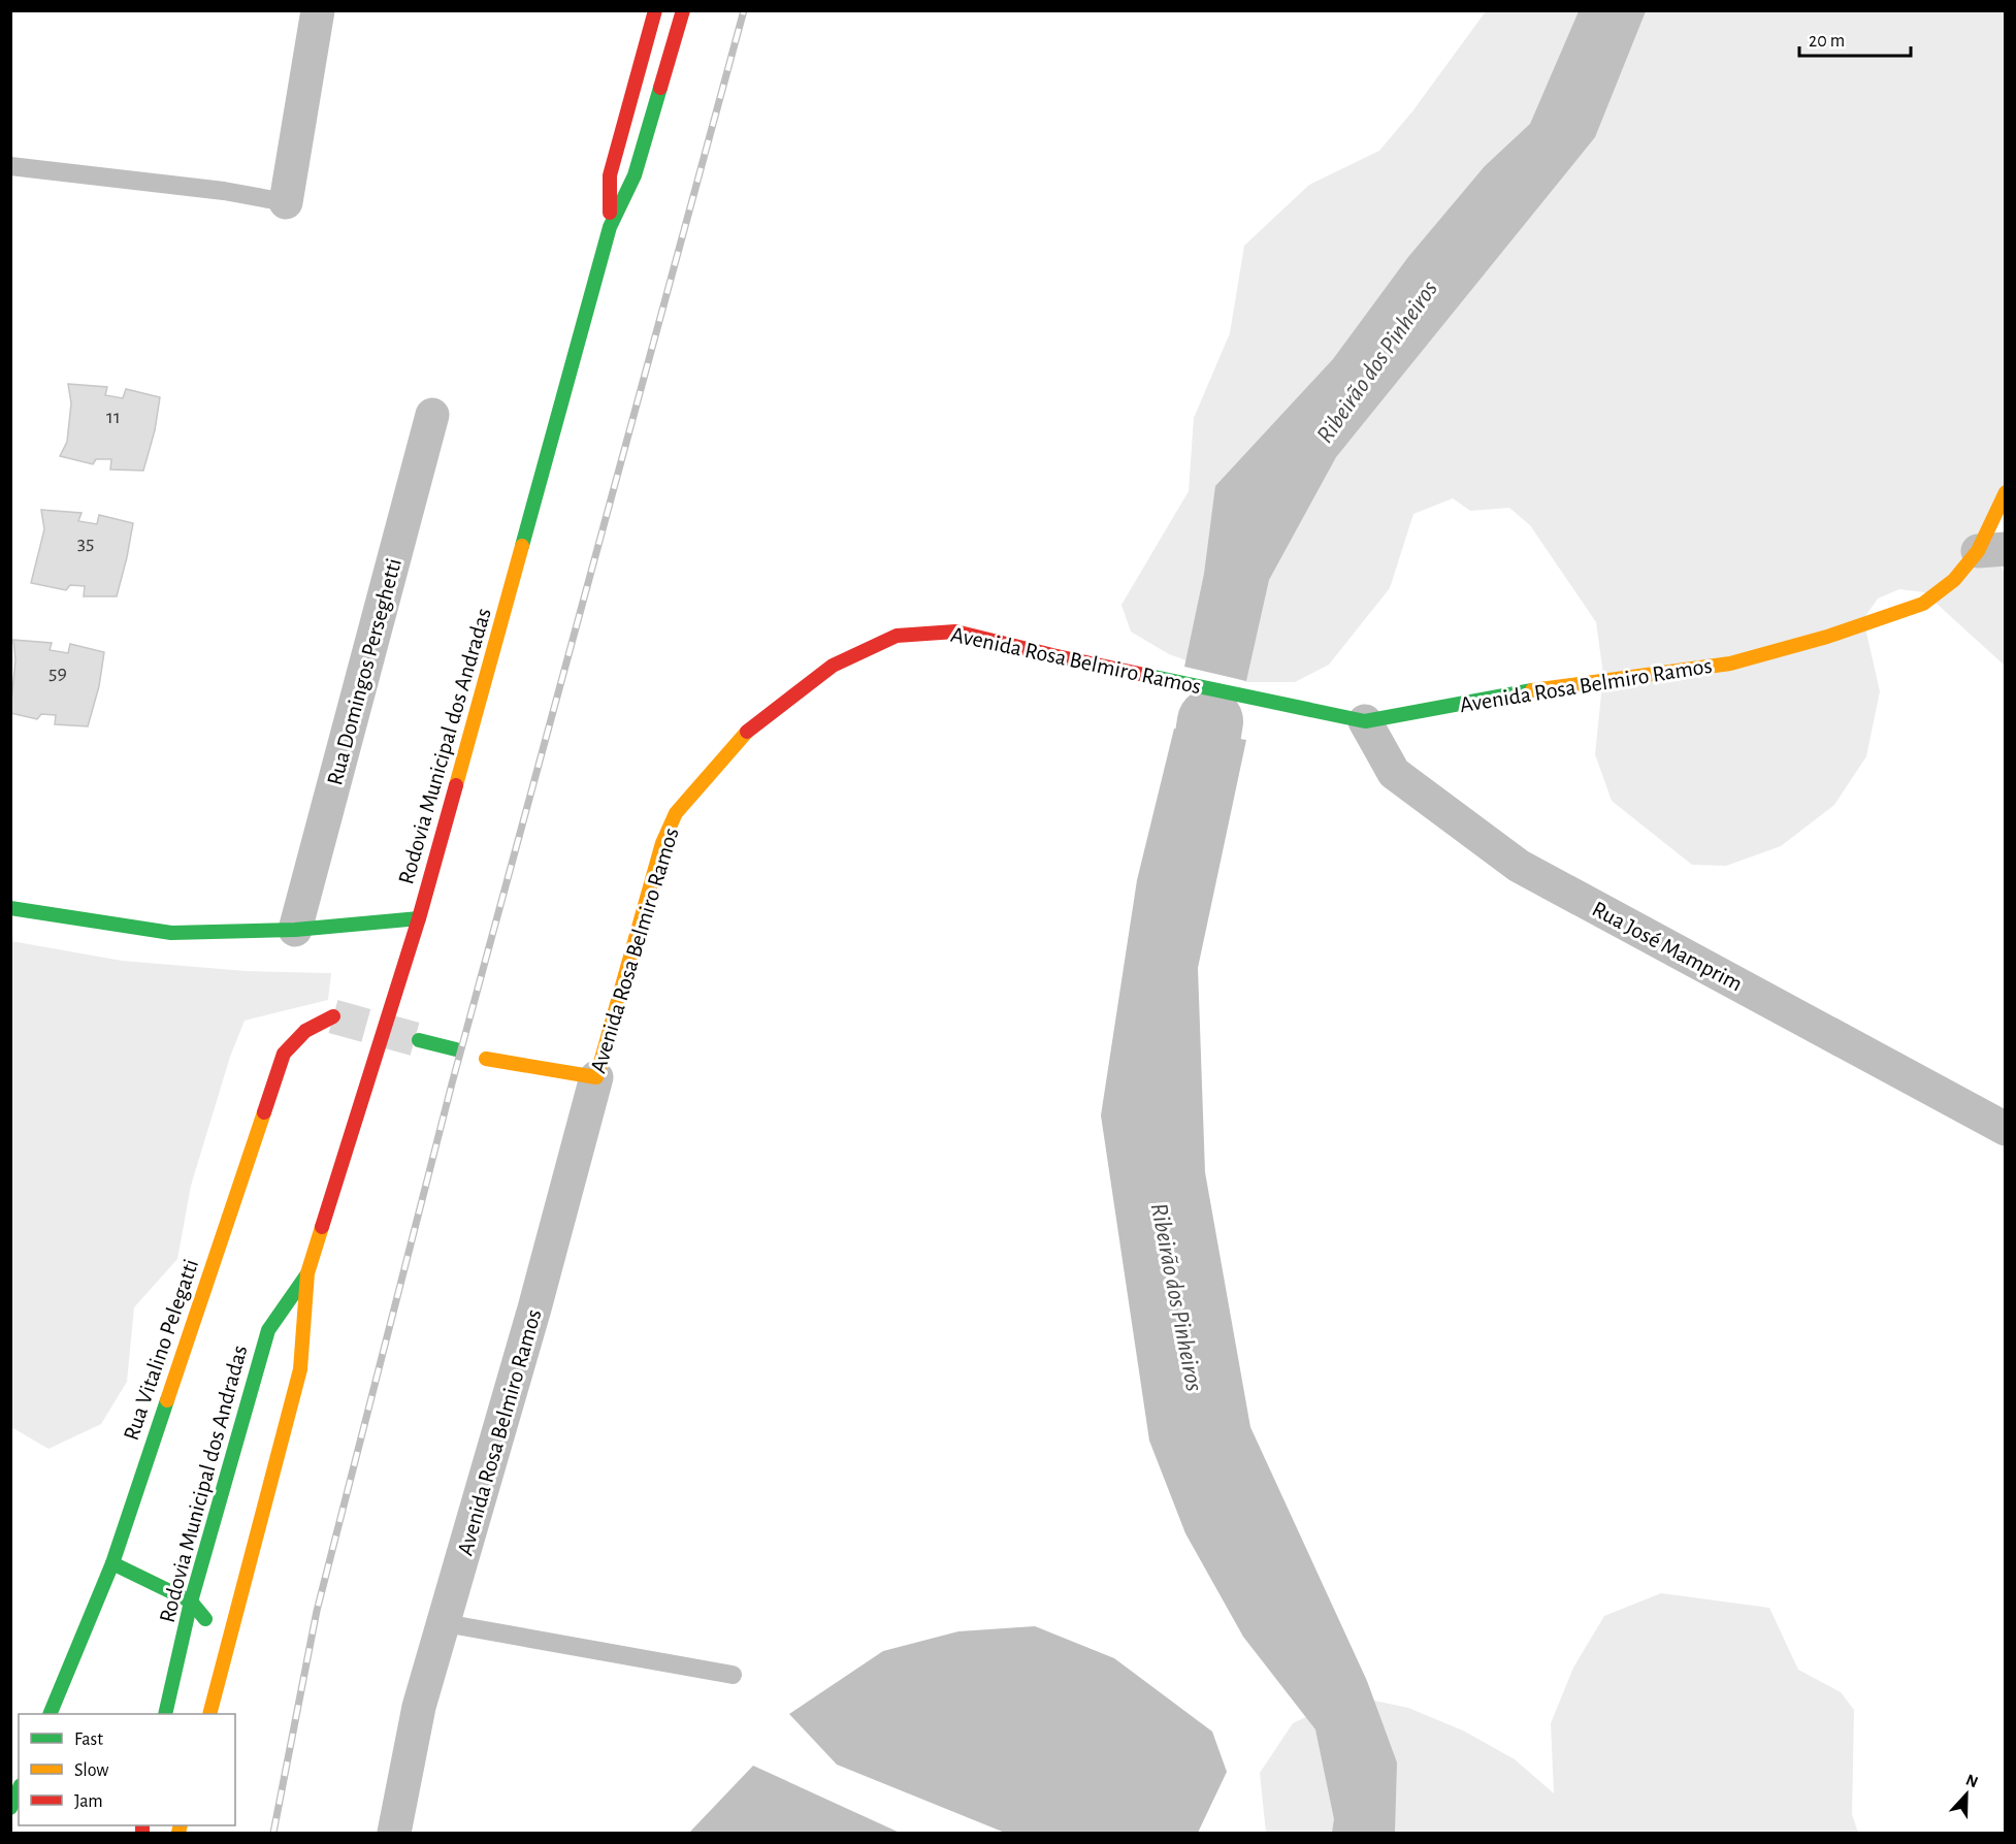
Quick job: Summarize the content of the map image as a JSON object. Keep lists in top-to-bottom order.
{
  "streets": {
    "main road": ["Avenida Rosa Belmiro Ramos", "Rodovia Municipal dos Andradas", "Rua Vitalino Pelegatti"],
    "street": ["Rua Domingos Perseghetti", "Rua José Mamprim"]
  },
  "crossings": [
    ["Avenida Rosa Belmiro Ramos", "Rua José Mamprim"]
  ],
  "water": ["Ribeirão dos Pinheiros"],
  "house_numbers": ["11", "35", "59"],
  "legend": ["Fast", "Slow", "Jam"],
  "scale_bar": "20 m",
  "north": "top"
}
